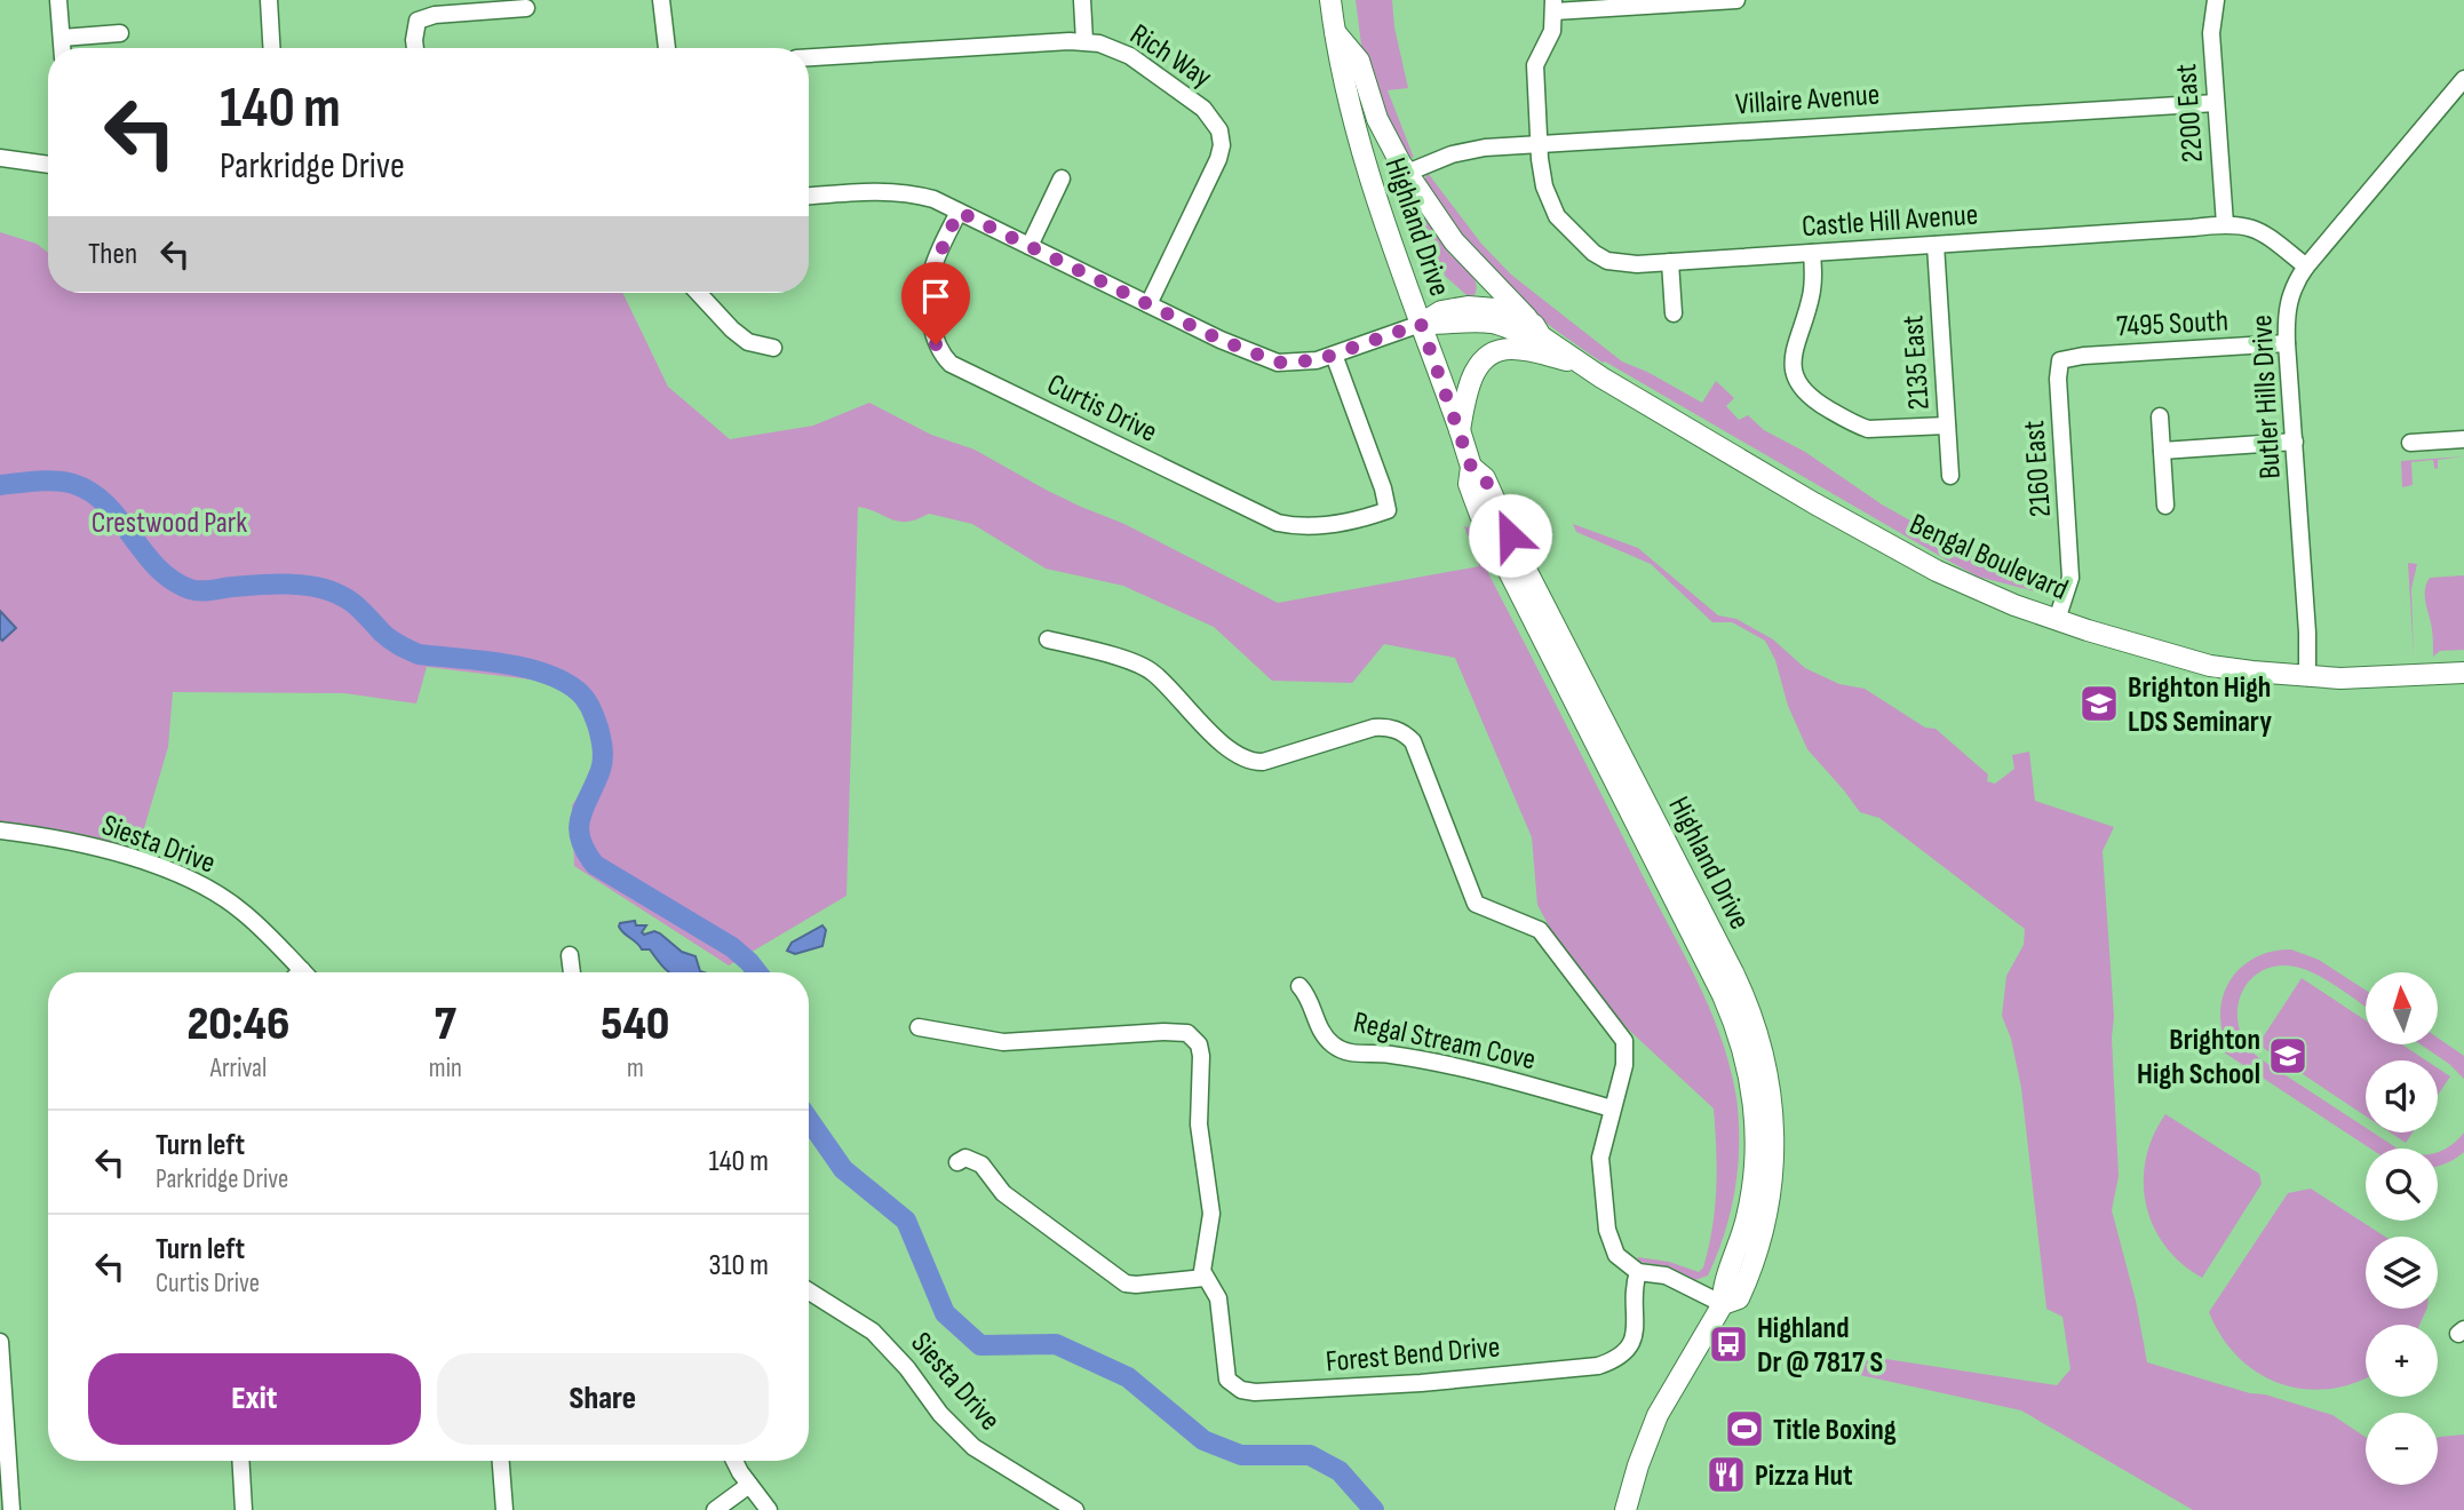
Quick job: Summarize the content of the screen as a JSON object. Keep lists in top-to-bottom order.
{
  "streets": {
    "main road": ["Highland Drive", "Bengal Boulevard"],
    "street": [
      "Rich Way",
      "Villaire Avenue",
      "2200 East",
      "Castle Hill Avenue",
      "7495 South",
      "2135 East",
      "Butler Hills Drive",
      "Curtis Drive",
      "2160 East",
      "Siesta Drive",
      "Regal Stream Cove",
      "Forest Bend Drive"
    ]
  },
  "crossings": [
    ["Villaire Avenue", "2200 East"],
    ["Villaire Avenue", "Castle Hill Avenue"],
    ["2200 East", "Castle Hill Avenue"],
    ["Castle Hill Avenue", "2135 East"],
    ["Castle Hill Avenue", "Butler Hills Drive"],
    ["Highland Drive", "Bengal Boulevard"],
    ["7495 South", "Butler Hills Drive"],
    ["7495 South", "2160 East"],
    ["Butler Hills Drive", "Bengal Boulevard"],
    ["2160 East", "Bengal Boulevard"]
  ],
  "parks": ["Crestwood Park"],
  "places": {
    "school or university": ["Brighton High LDS Seminary", "Brighton High School"],
    "bus stop": ["Highland Dr @ 7817 S"],
    "sports": ["Title Boxing"],
    "restaurant": ["Pizza Hut"]
  },
  "north": "top",
  "page": {
    "turn": ["140 m", "Parkridge Drive"],
    "then": "Then",
    "map_buttons": ["+", "−"],
    "eta": [
      "20:46",
      "Arrival",
      "7",
      "min",
      "540",
      "m"
    ],
    "list": [
      {
        "name": "Turn left",
        "note": "Parkridge Drive",
        "value": "140 m"
      },
      {
        "name": "Turn left",
        "note": "Curtis Drive",
        "value": "310 m"
      }
    ],
    "buttons": ["Exit", "Share"]
  }
}
